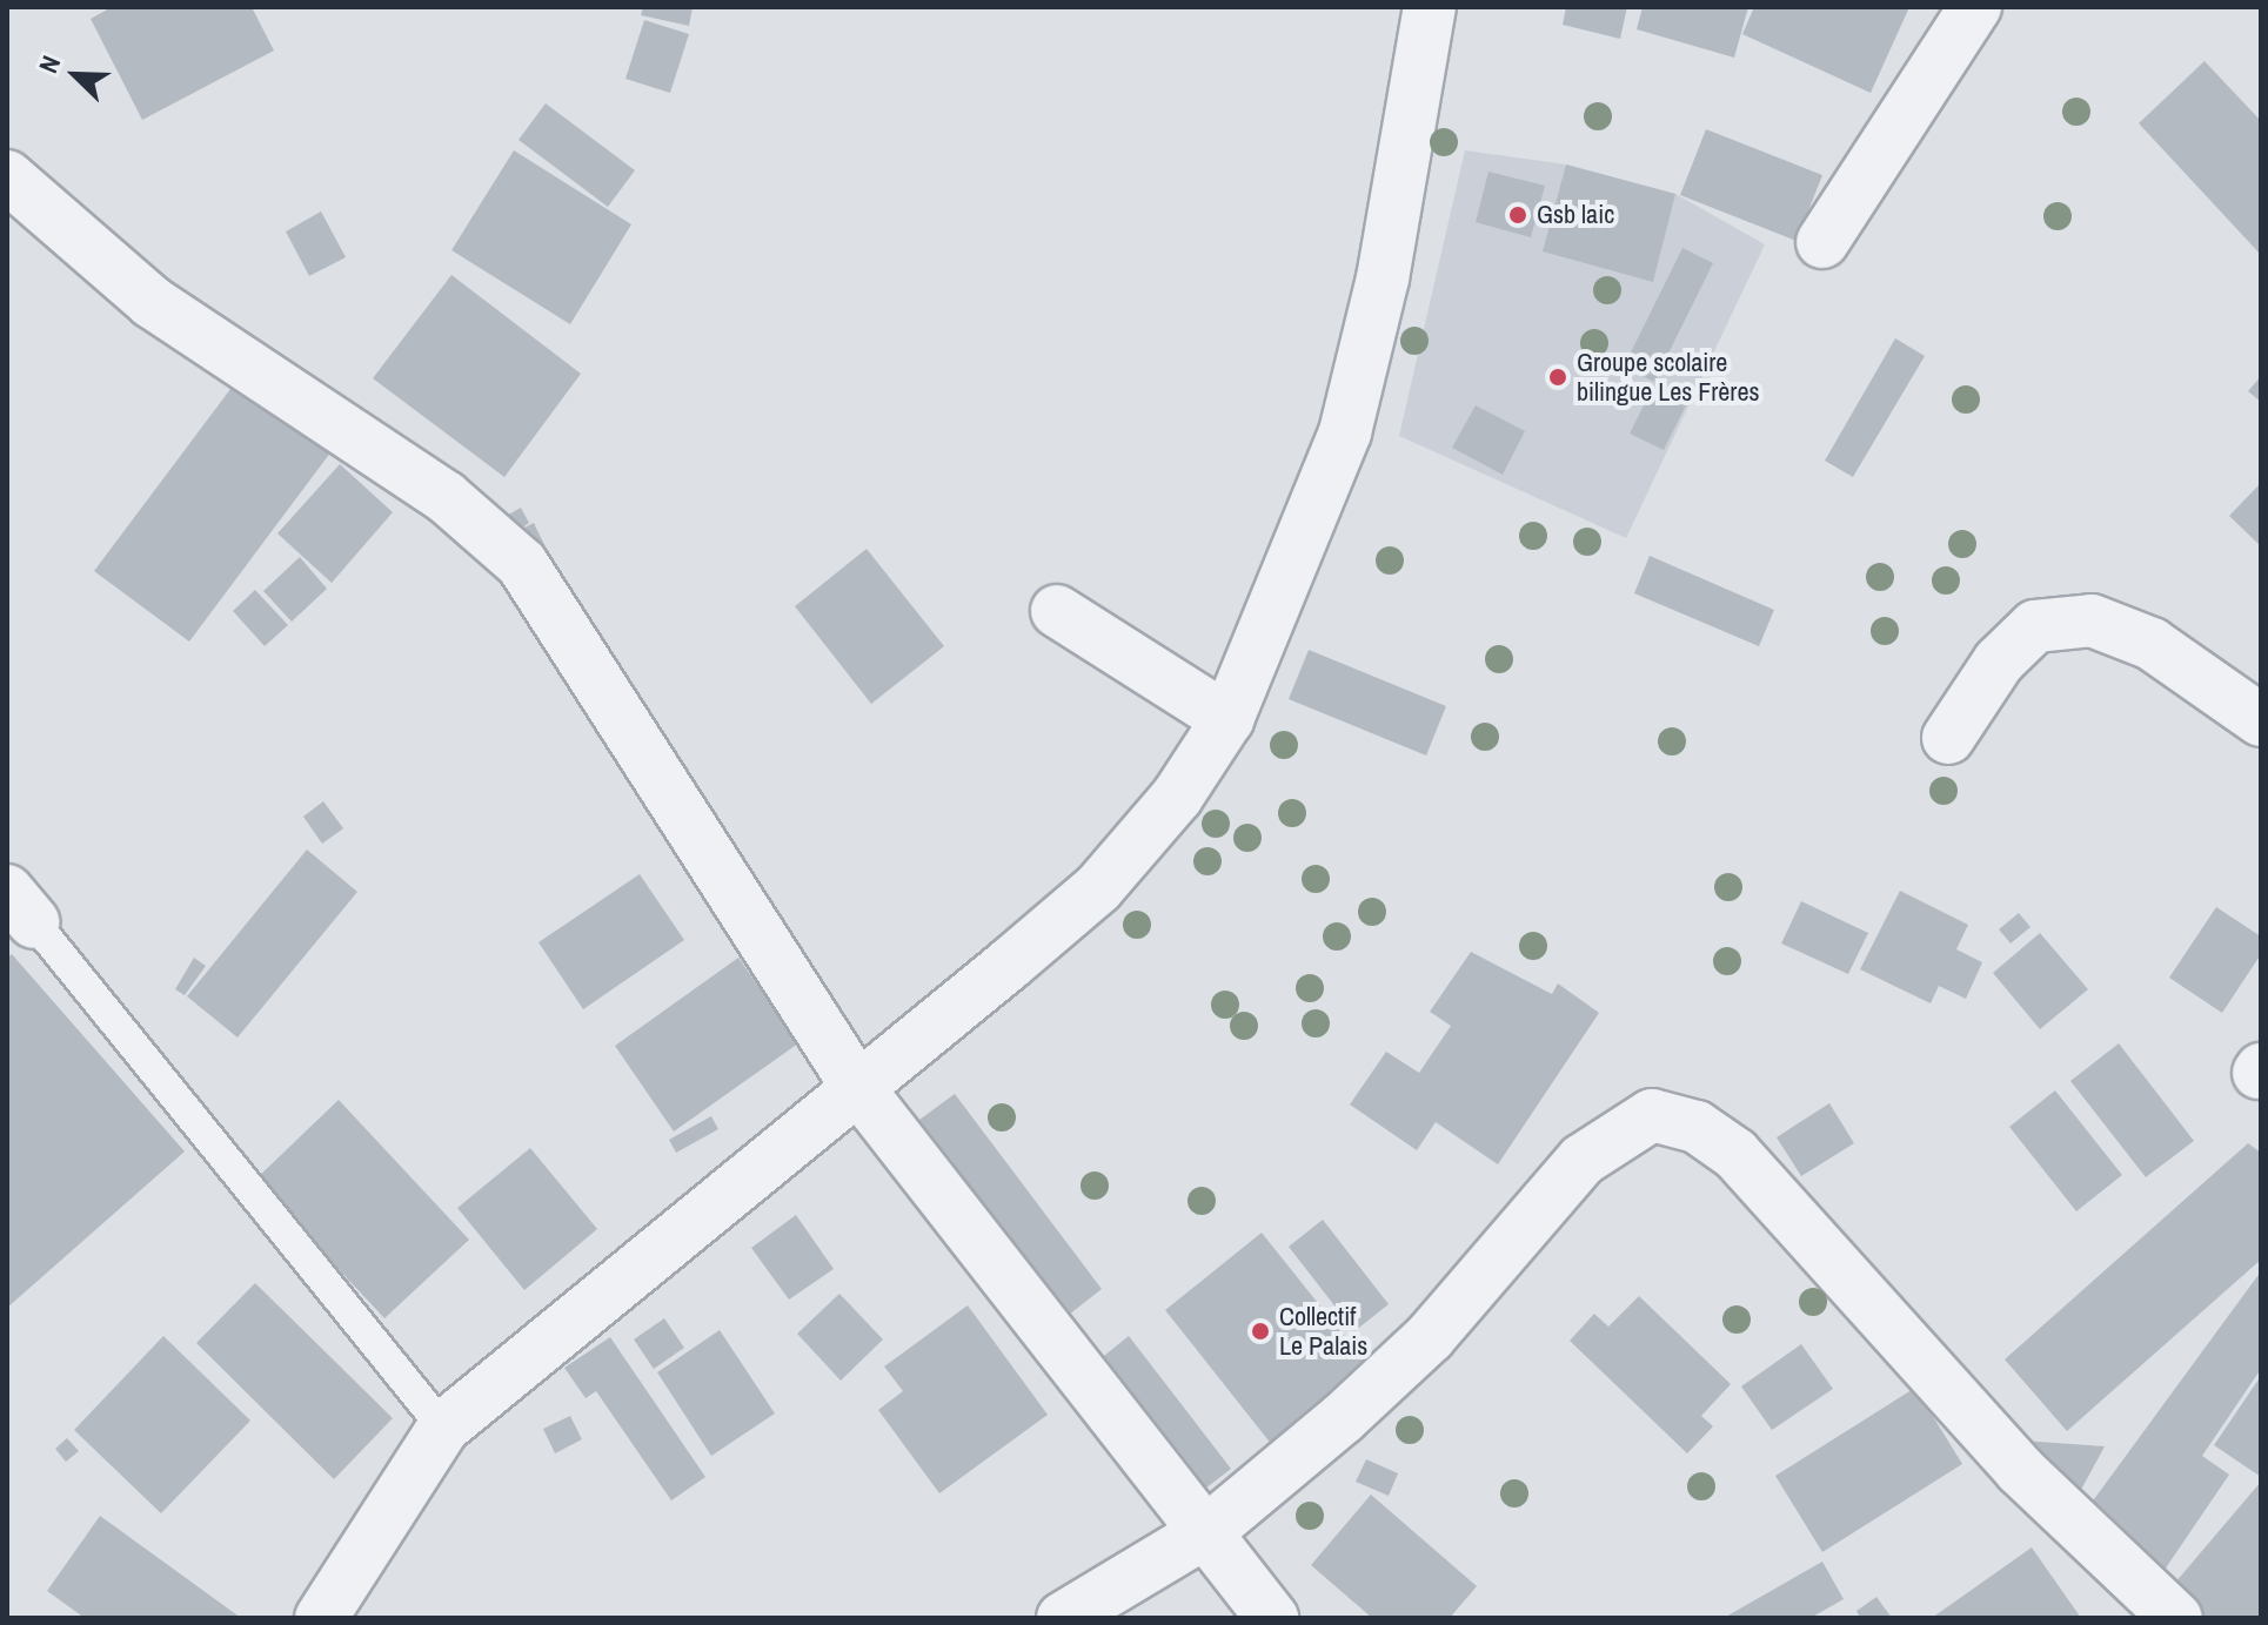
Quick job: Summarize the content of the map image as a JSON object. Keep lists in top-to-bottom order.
{
  "places": ["Gsb laic", "Groupe scolaire bilingue Les Frères", "Collectif Le Palais"],
  "north": "top left"
}
